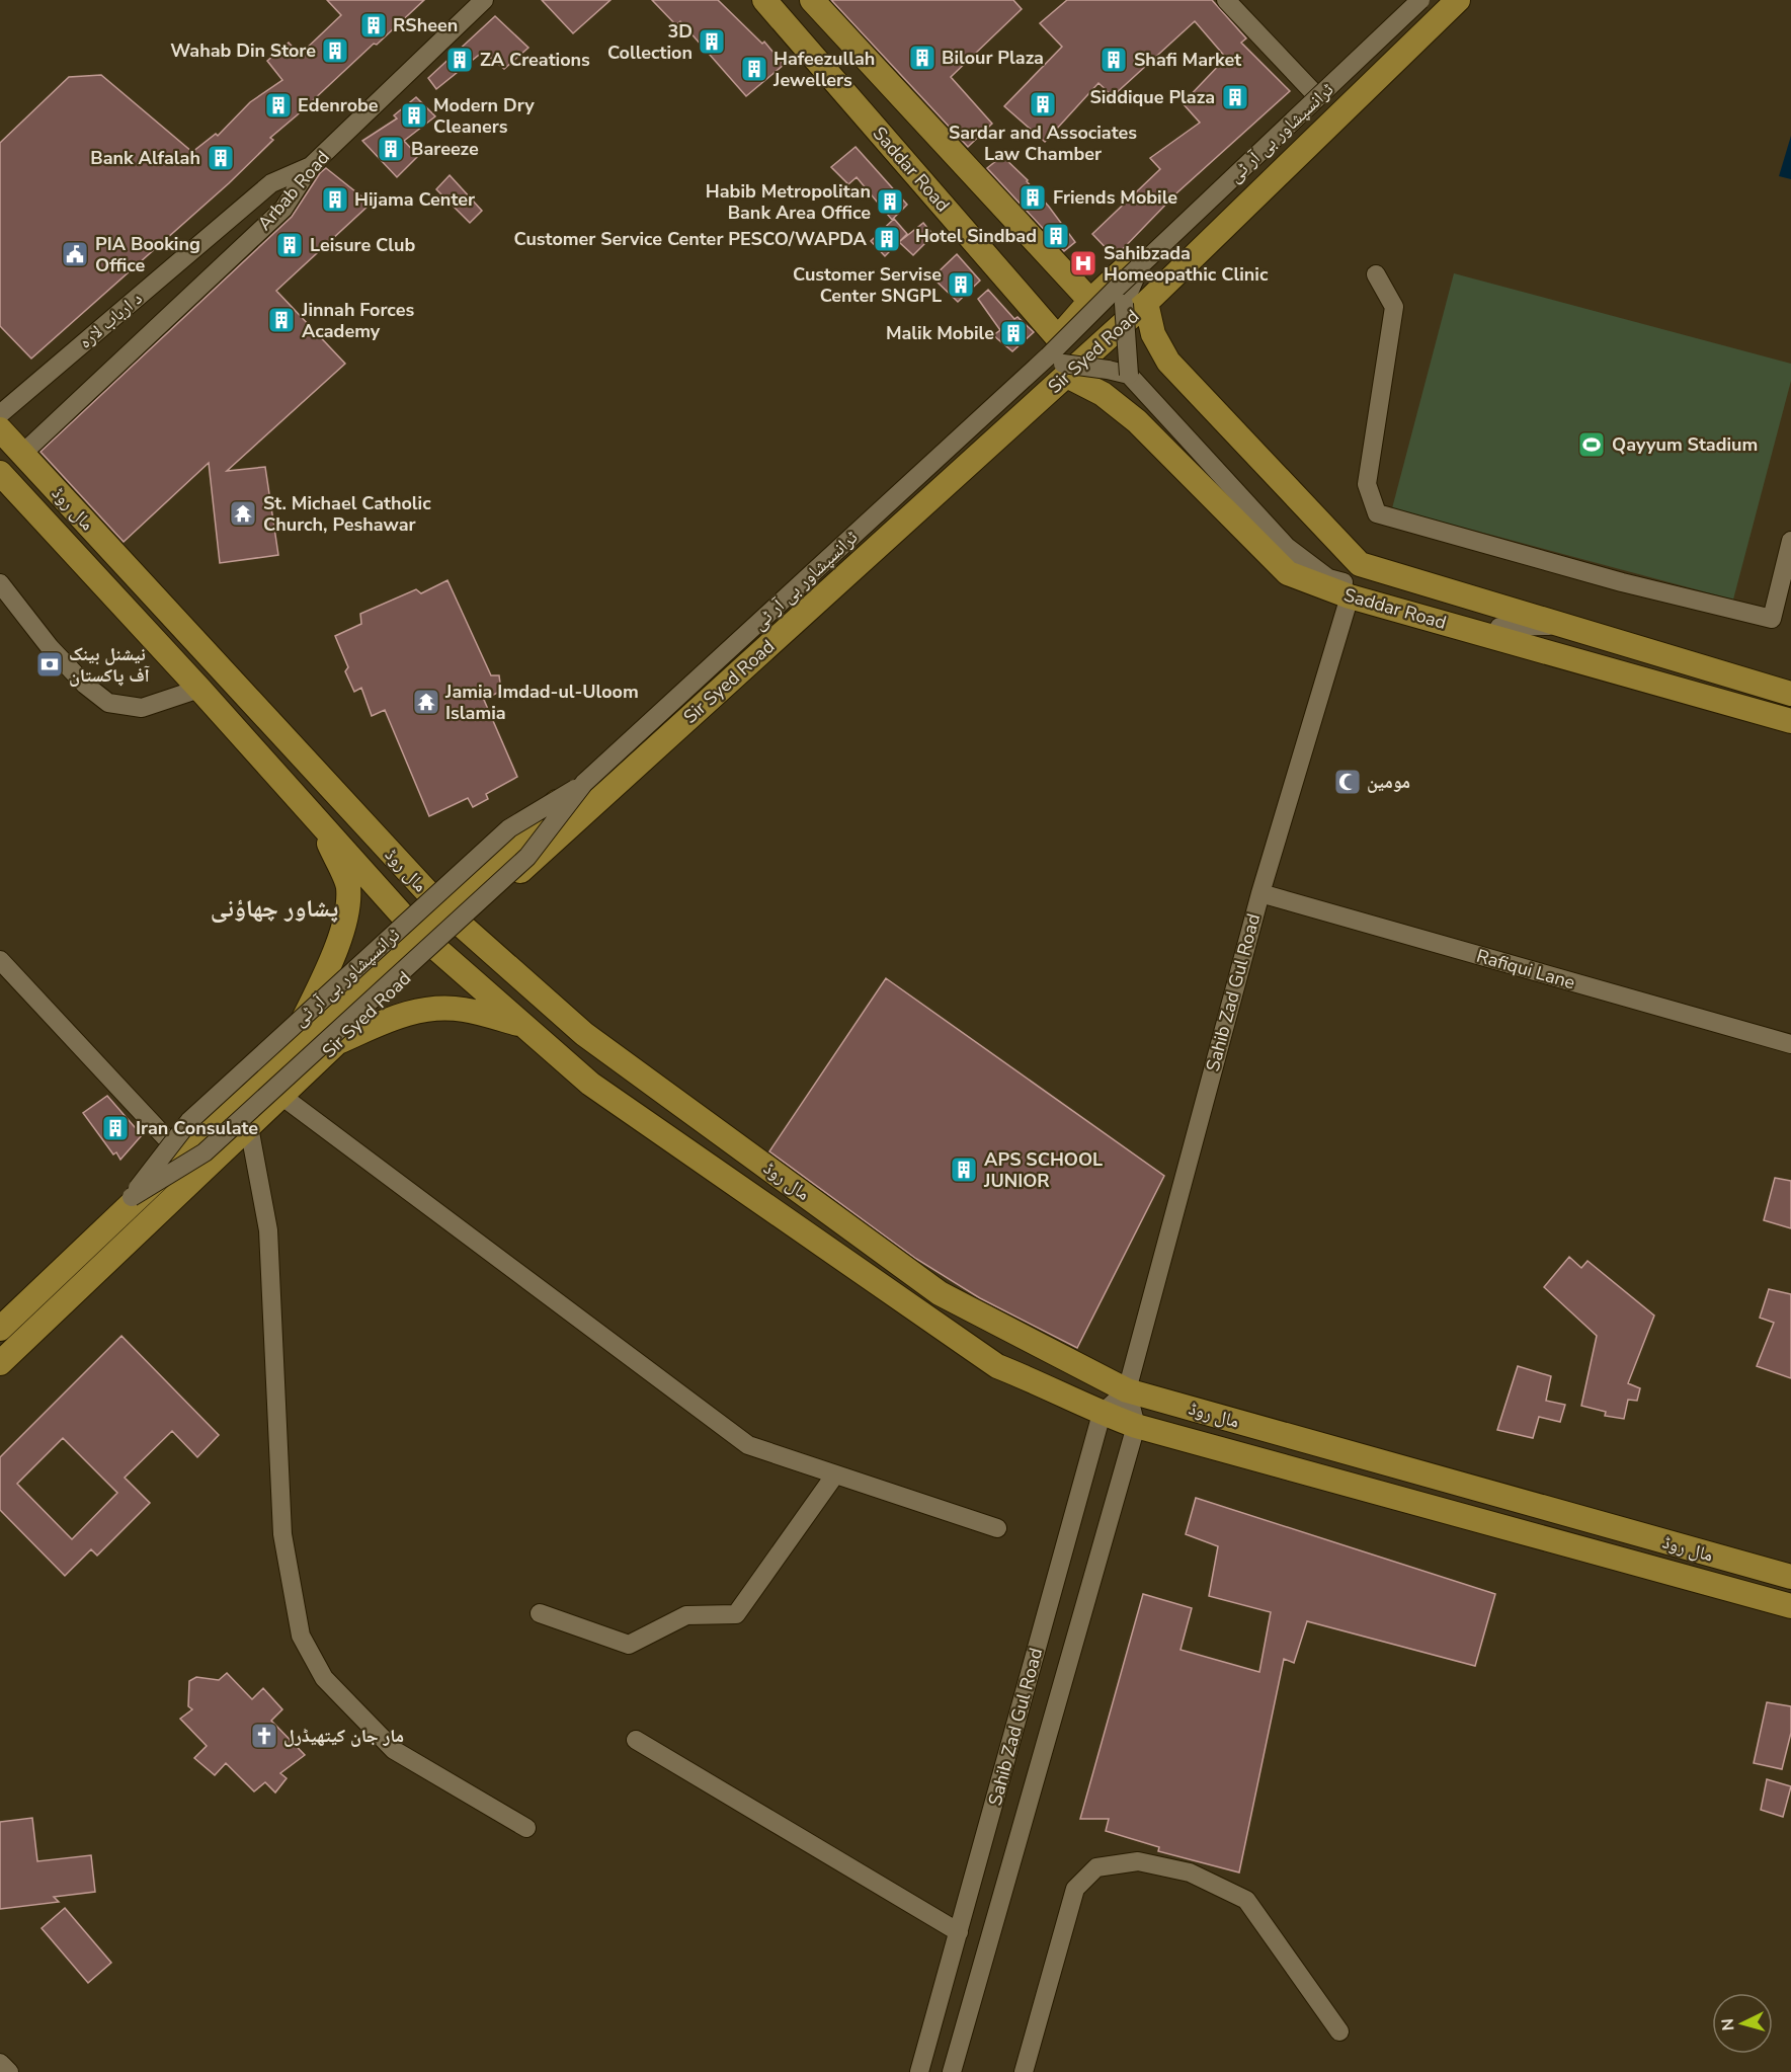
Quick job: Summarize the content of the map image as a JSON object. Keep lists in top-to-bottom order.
{
  "streets": {
    "main road": ["Saddar Road", "Sir Syed Road", "مال روڈ"],
    "street": [
      "ٹرانسپشاور بی آر ٹی",
      "Arbab Road",
      "د ارباب لاره",
      "Rafiqui Lane",
      "Sahib Zad Gul Road"
    ]
  },
  "crossings": [
    ["Saddar Road", "Sir Syed Road"],
    ["Saddar Road", "Sahib Zad Gul Road"],
    ["Arbab Road", "د ارباب لاره"],
    ["Arbab Road", "مال روڈ"],
    ["Sir Syed Road", "مال روڈ"],
    ["مال روڈ", "Sahib Zad Gul Road"],
    ["Rafiqui Lane", "Sahib Zad Gul Road"]
  ],
  "districts": ["پشاور چھاؤنی"],
  "places": {
    "building": [
      "RSheen",
      "3D Collection",
      "Wahab Din Store",
      "Bilour Plaza",
      "ZA Creations",
      "Shafi Market",
      "Hafeezullah Jewellers",
      "Siddique Plaza",
      "Sardar and Associates Law Chamber",
      "Edenrobe",
      "Modern Dry Cleaners",
      "Bareeze",
      "Bank Alfalah",
      "Friends Mobile",
      "Hijama Center",
      "Habib Metropolitan Bank Area Office",
      "Hotel Sindbad",
      "Customer Service Center PESCO/WAPDA",
      "Leisure Club",
      "Customer Servise Center SNGPL",
      "Jinnah Forces Academy",
      "Malik Mobile",
      "Iran Consulate",
      "APS SCHOOL JUNIOR"
    ],
    "public building": ["PIA Booking Office"],
    "hospital": ["Sahibzada Homeopathic Clinic"],
    "sports": ["Qayyum Stadium"],
    "temple": ["St. Michael Catholic Church, Peshawar", "Jamia Imdad-ul-Uloom Islamia"],
    "bank": ["نیشنل بینک آف پاکستان"],
    "mosque": ["مومین"],
    "church": ["مار جان کیتھیڈرل"]
  },
  "north": "left"
}
